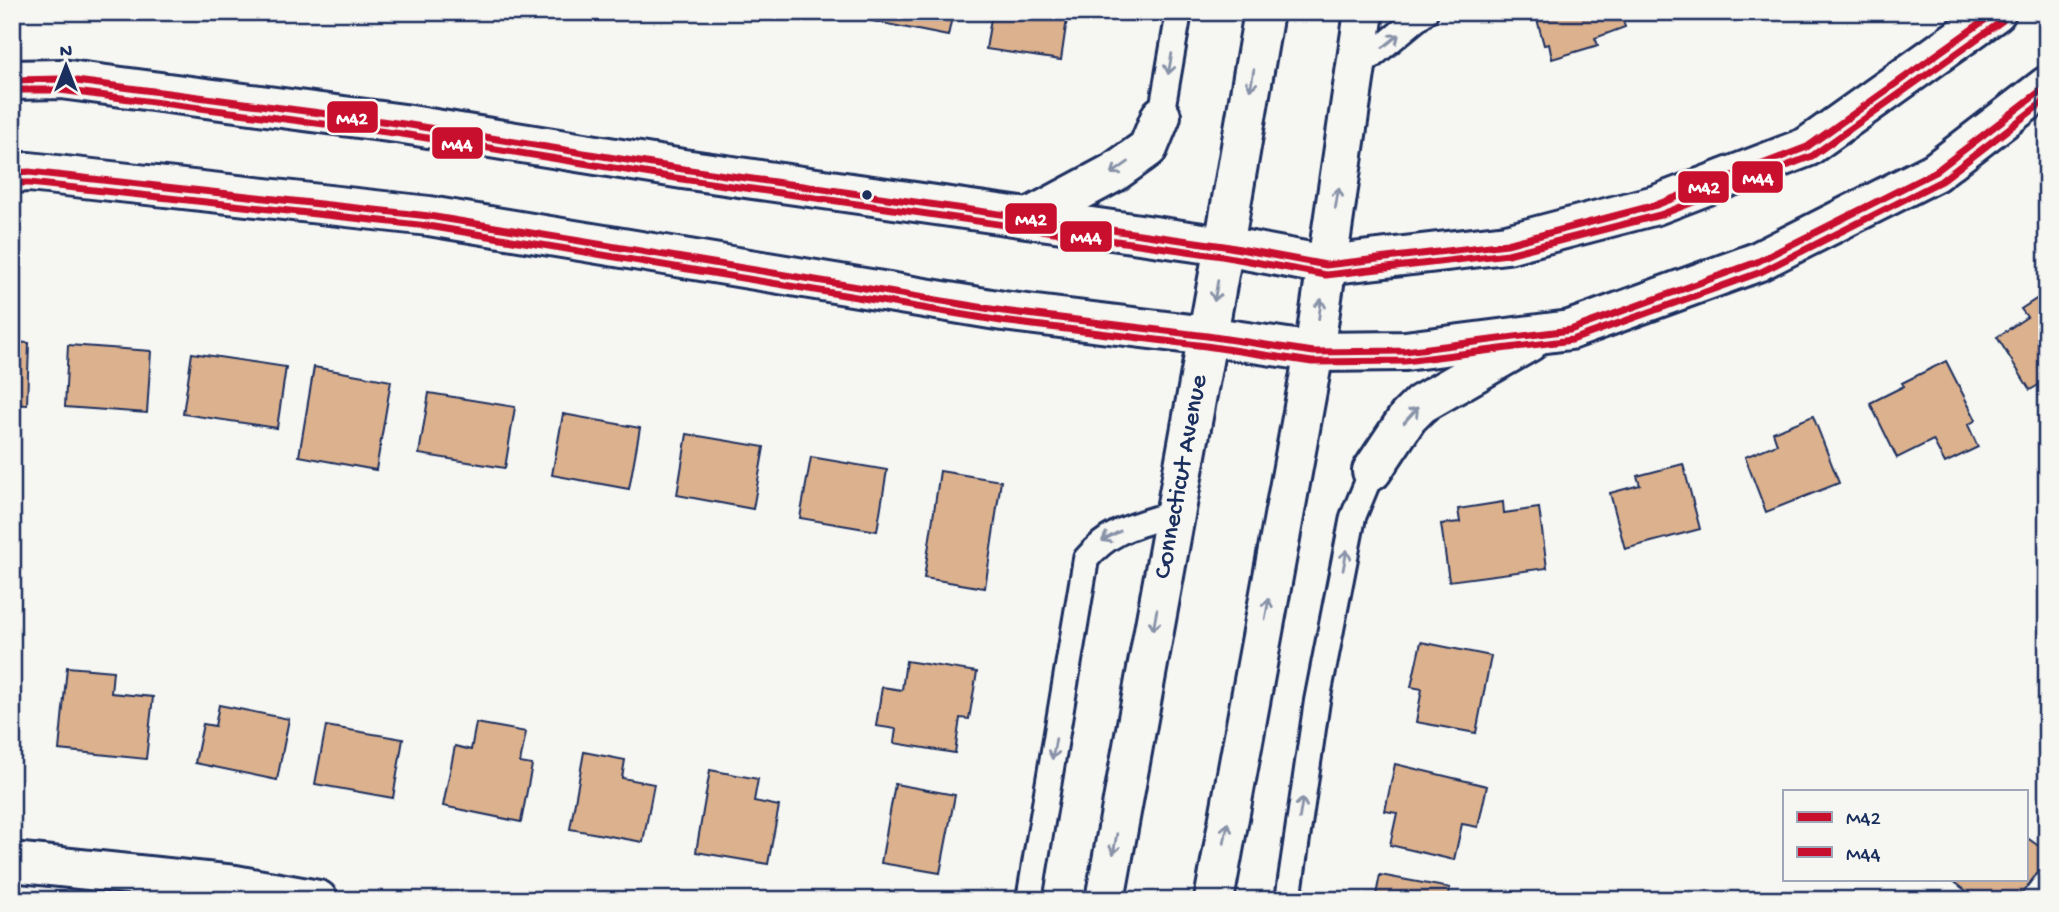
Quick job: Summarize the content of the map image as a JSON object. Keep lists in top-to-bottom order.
{
  "streets": {
    "main road": ["Connecticut Avenue"]
  },
  "lines": ["transit line M42", "transit line M44"],
  "legend": ["M42", "M44"],
  "north": "top"
}
